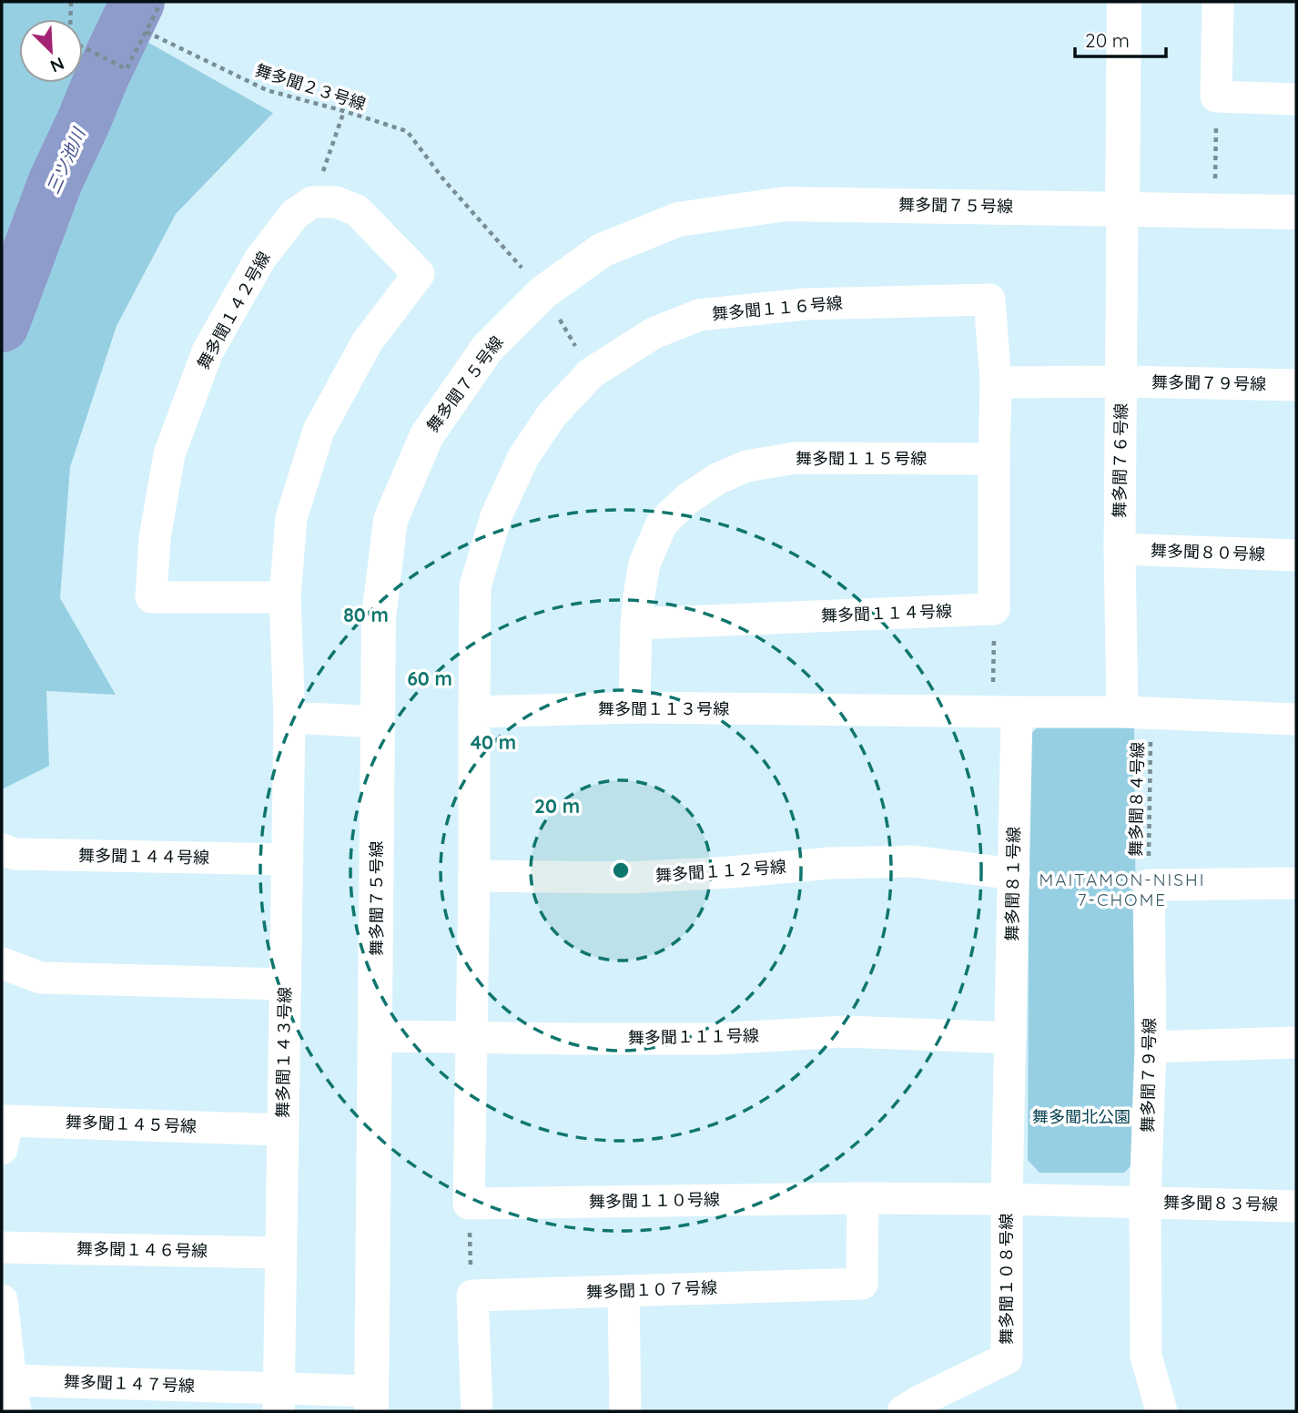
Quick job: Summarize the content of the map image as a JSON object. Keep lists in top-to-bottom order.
{
  "streets": {
    "street": [
      "舞多聞７５号線",
      "舞多聞１１６号線",
      "舞多聞１４２号線",
      "舞多聞７９号線",
      "舞多聞１１５号線",
      "舞多聞７６号線",
      "舞多聞８０号線",
      "舞多聞１１４号線",
      "舞多聞１１３号線",
      "舞多聞１４４号線",
      "舞多聞１１２号線",
      "舞多聞８１号線",
      "舞多聞１１１号線",
      "舞多聞１４３号線",
      "舞多聞１４５号線",
      "舞多聞１１０号線",
      "舞多聞８３号線",
      "舞多聞１４６号線",
      "舞多聞１０８号線",
      "舞多聞１０７号線",
      "舞多聞１４７号線"
    ],
    "path": ["舞多聞２３号線", "舞多聞８４号線"]
  },
  "crossings": [
    ["舞多聞２３号線", "舞多聞７５号線"],
    ["舞多聞２３号線", "舞多聞１１６号線"],
    ["舞多聞７５号線", "舞多聞７６号線"],
    ["舞多聞７５号線", "舞多聞１１１号線"],
    ["舞多聞７５号線", "舞多聞１４７号線"],
    ["舞多聞１１６号線", "舞多聞１１３号線"],
    ["舞多聞７９号線", "舞多聞７６号線"],
    ["舞多聞７９号線", "舞多聞８４号線"],
    ["舞多聞７９号線", "舞多聞８３号線"],
    ["舞多聞１１５号線", "舞多聞１１４号線"],
    ["舞多聞７６号線", "舞多聞８０号線"],
    ["舞多聞７６号線", "舞多聞８４号線"],
    ["舞多聞１１３号線", "舞多聞８１号線"],
    ["舞多聞１４４号線", "舞多聞１４３号線"],
    ["舞多聞１１２号線", "舞多聞８１号線"],
    ["舞多聞８１号線", "舞多聞１１１号線"],
    ["舞多聞８１号線", "舞多聞１１０号線"],
    ["舞多聞８１号線", "舞多聞１０８号線"],
    ["舞多聞１４３号線", "舞多聞１４５号線"],
    ["舞多聞１４３号線", "舞多聞１４６号線"],
    ["舞多聞１４３号線", "舞多聞１４７号線"],
    ["舞多聞１１０号線", "舞多聞１０８号線"],
    ["舞多聞１１０号線", "舞多聞１０７号線"]
  ],
  "districts": ["MAITAMON-NISHI 7-CHOME"],
  "water": ["三ツ池川"],
  "parks": ["舞多聞北公園"],
  "scale_bar": "20 m",
  "north": "bottom right",
  "rings": [
    "80 m",
    "60 m",
    "40 m",
    "20 m"
  ]
}
